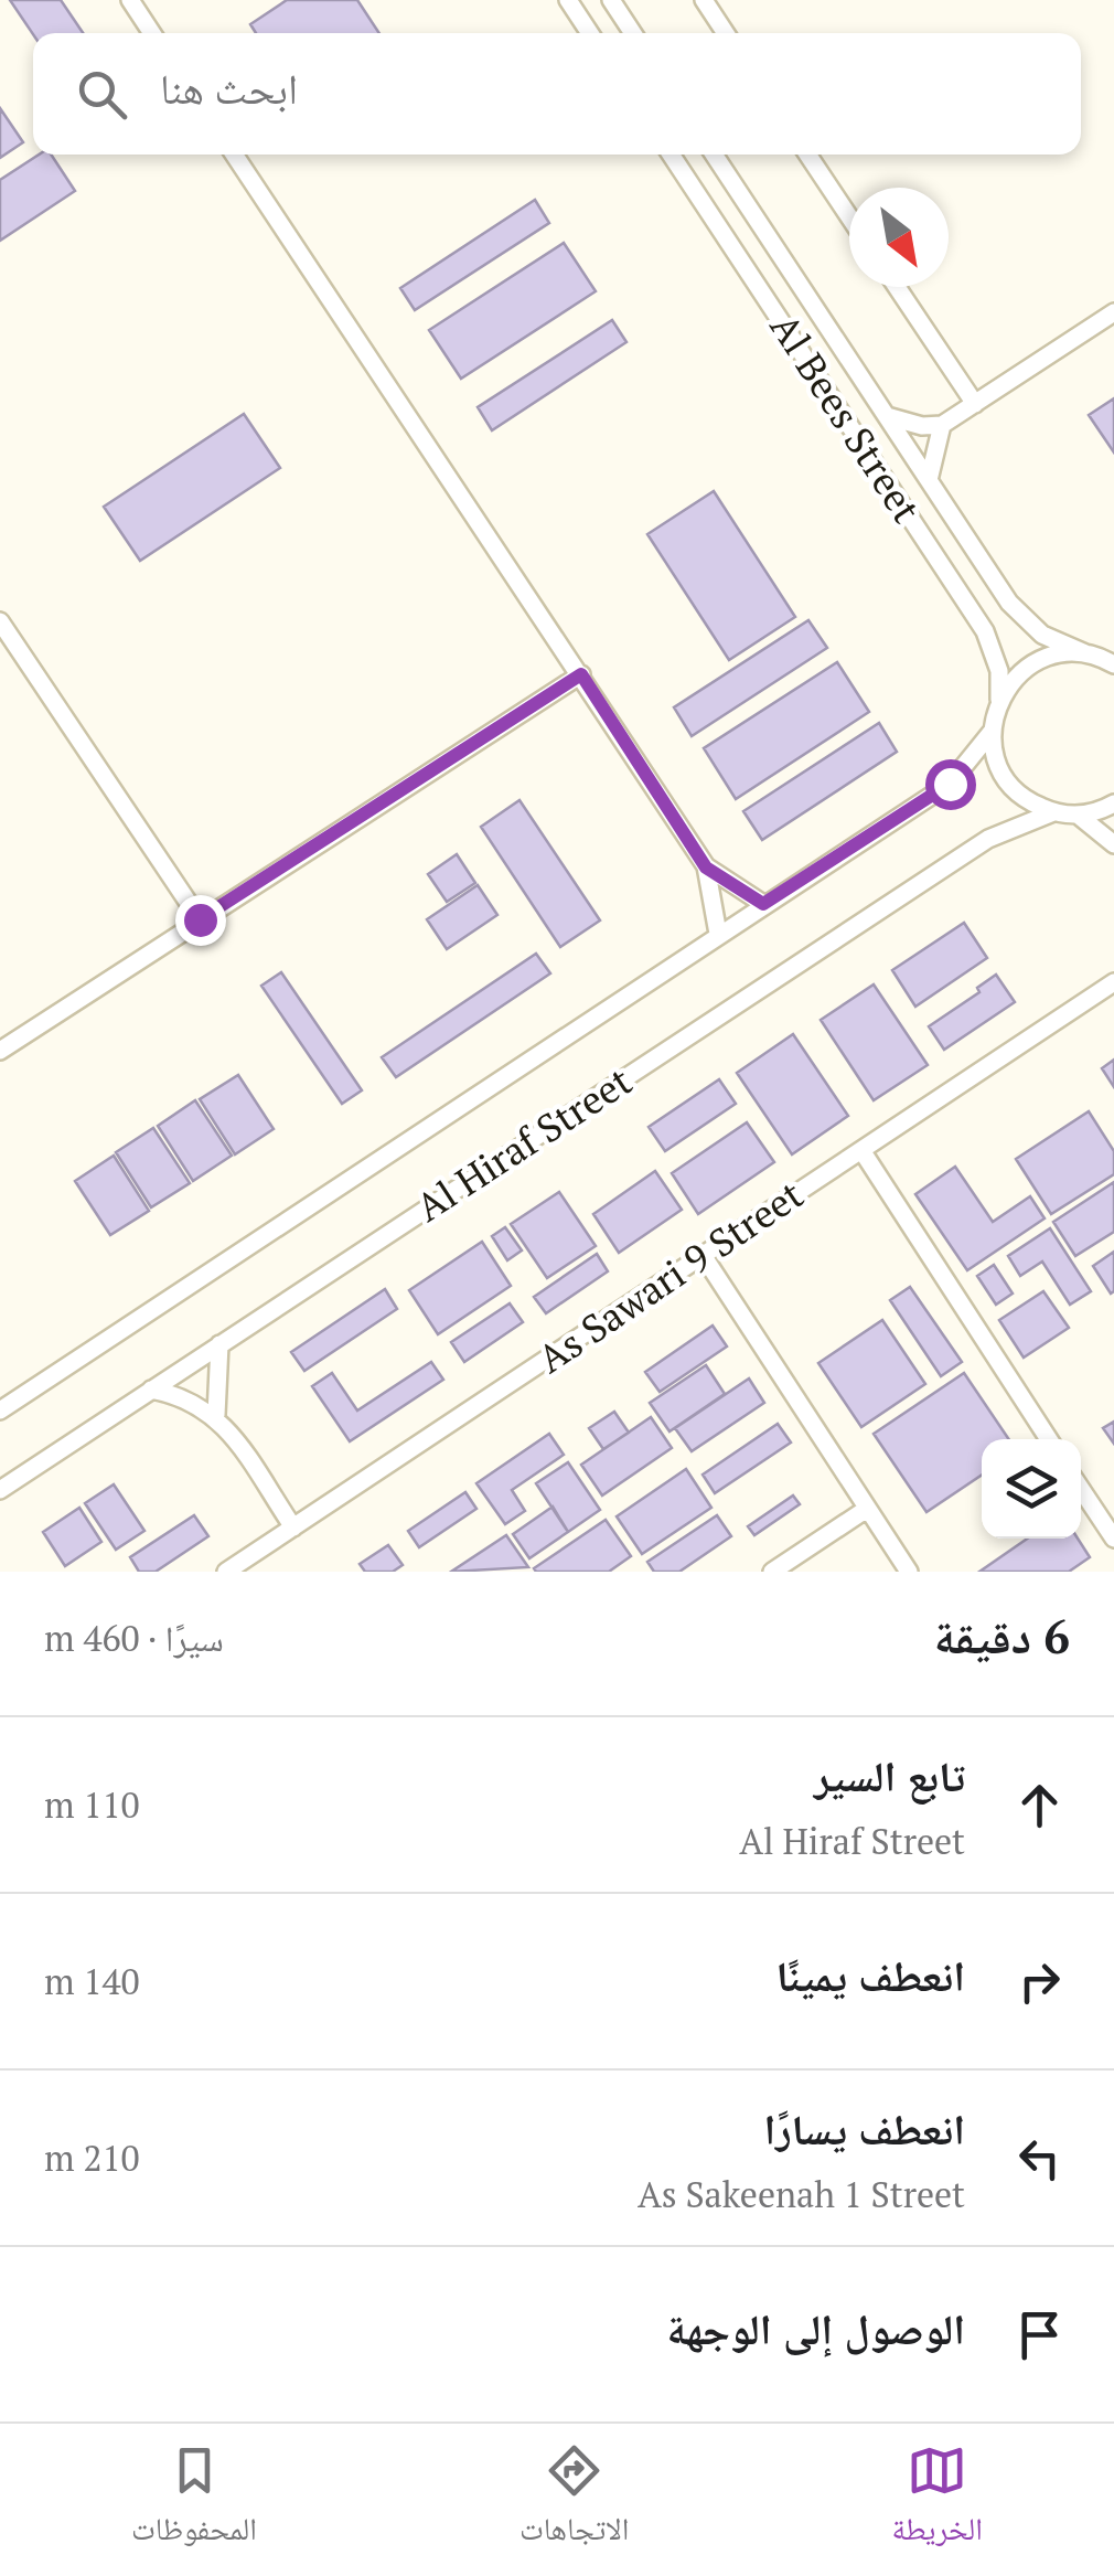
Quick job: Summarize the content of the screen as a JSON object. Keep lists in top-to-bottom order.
{
  "streets": {
    "street": ["Al Bees Street", "Al Hiraf Street", "As Sawari 9 Street"]
  },
  "north": "bottom right",
  "page": {
    "search": "ابحث هنا",
    "heading": ["6 دقيقة", "سيرًا · 460 m"],
    "list": [
      ["تابع السير", "Al Hiraf Street", "110 m"],
      ["انعطف يمينًا", "140 m"],
      ["انعطف يسارًا", "As Sakeenah 1 Street", "210 m"],
      "الوصول إلى الوجهة"
    ],
    "nav": ["الخريطة", "الاتجاهات", "المحفوظات"]
  }
}
